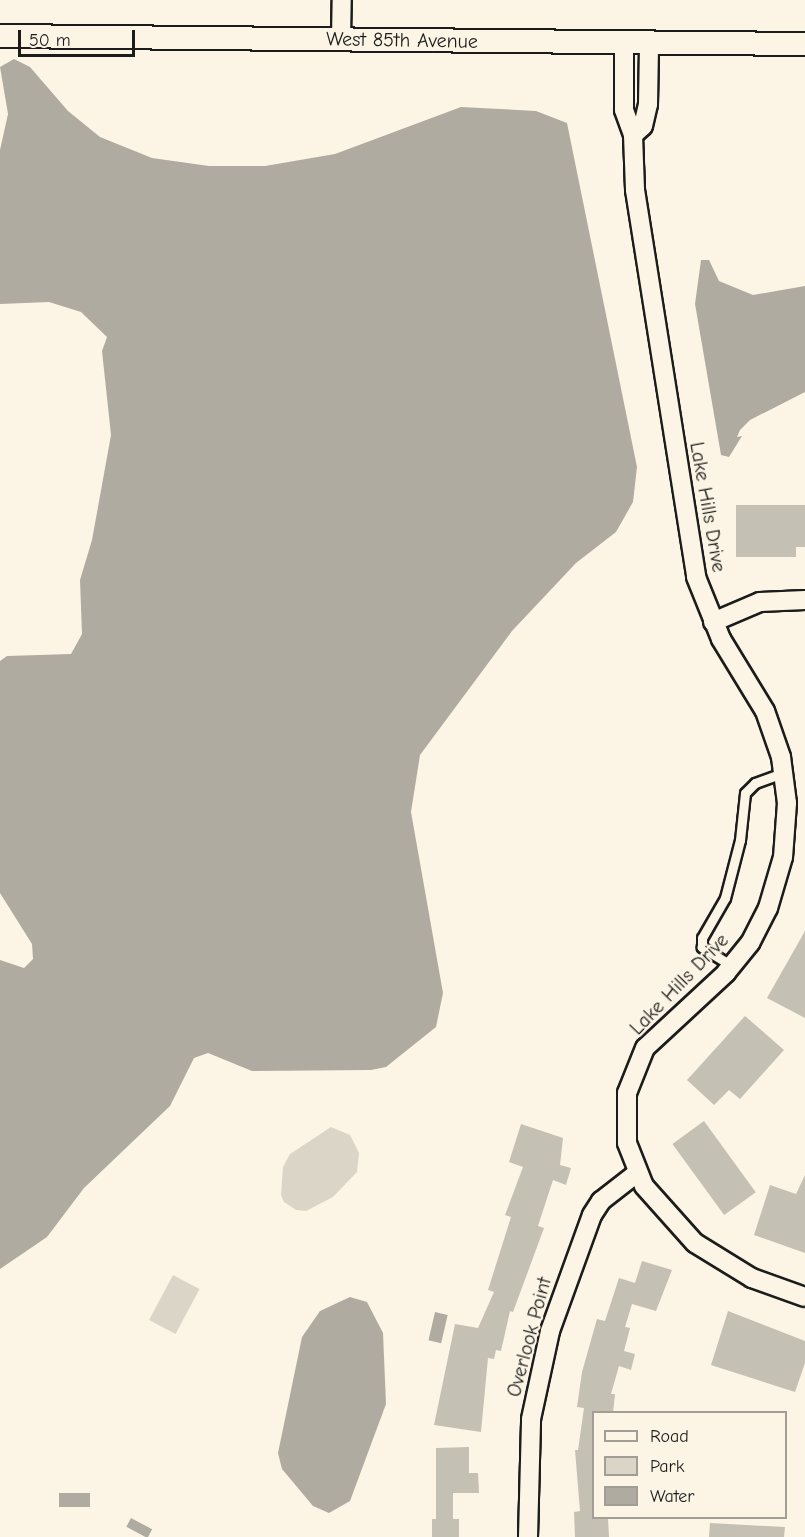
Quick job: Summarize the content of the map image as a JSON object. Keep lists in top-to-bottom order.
{
  "streets": {
    "street": ["West 85th Avenue", "Lake Hills Drive", "Overlook Point"]
  },
  "crossings": [
    ["West 85th Avenue", "Lake Hills Drive"],
    ["Lake Hills Drive", "Overlook Point"]
  ],
  "legend": ["Road", "Park", "Water"],
  "scale_bar": "50 m"
}
